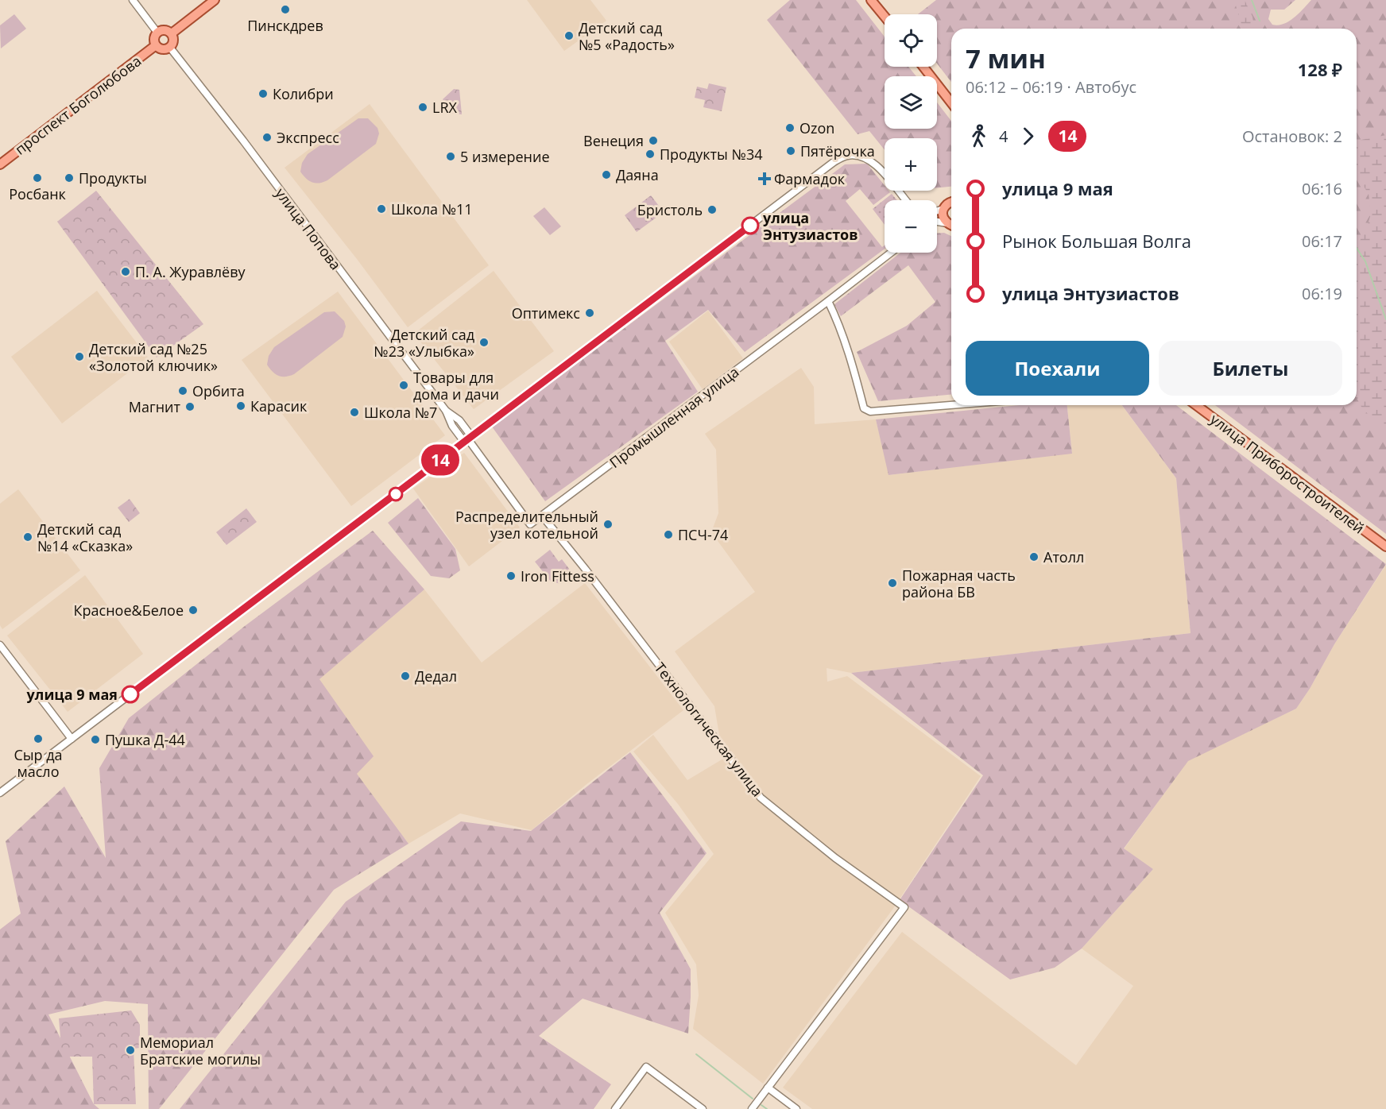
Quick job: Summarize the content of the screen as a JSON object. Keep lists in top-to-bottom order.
{
  "streets": {
    "main road": ["проспект Боголюбова", "улица Приборостроителей"],
    "street": ["улица Попова", "Промышленная улица", "Технологическая улица"]
  },
  "crossings": [
    ["проспект Боголюбова", "улица Попова"],
    ["Промышленная улица", "Технологическая улица"]
  ],
  "places": {
    "other": [
      "Пинскдрев",
      "Детский сад №5 «Радость»",
      "Колибри",
      "LRX",
      "Ozon",
      "Экспресс",
      "Венеция",
      "Пятёрочка",
      "Продукты №34",
      "5 измерение",
      "Даяна",
      "Росбанк",
      "Продукты",
      "Школа №11",
      "Бристоль",
      "улица Энтузиастов",
      "П. А. Журавлёву",
      "Оптимекс",
      "Детский сад №23 «Улыбка»",
      "Детский сад №25 «Золотой ключик»",
      "Товары для дома и дачи",
      "Орбита",
      "Карасик",
      "Магнит",
      "Школа №7",
      "Распределительный узел котельной",
      "ПСЧ-74",
      "Детский сад №14 «Сказка»",
      "Атолл",
      "Iron Fittess",
      "Пожарная часть района БВ",
      "Красное&Белое",
      "Дедал",
      "улица 9 мая",
      "Сыр да масло",
      "Пушка Д-44",
      "Мемориал Братские могилы"
    ],
    "health": ["Фармадок"]
  },
  "lines": ["bus line 14"],
  "page": {
    "on_map": "14",
    "map_buttons": ["+", "−"],
    "heading": ["7 мин", "06:12 – 06:19 · Автобус", "128 ₽"],
    "legs": ["4", "14", "Остановок: 2"],
    "list": [
      {
        "name": "улица 9 мая",
        "value": "06:16"
      },
      {
        "name": "Рынок Большая Волга",
        "value": "06:17"
      },
      {
        "name": "улица Энтузиастов",
        "value": "06:19"
      }
    ],
    "buttons": ["Поехали", "Билеты"]
  }
}
